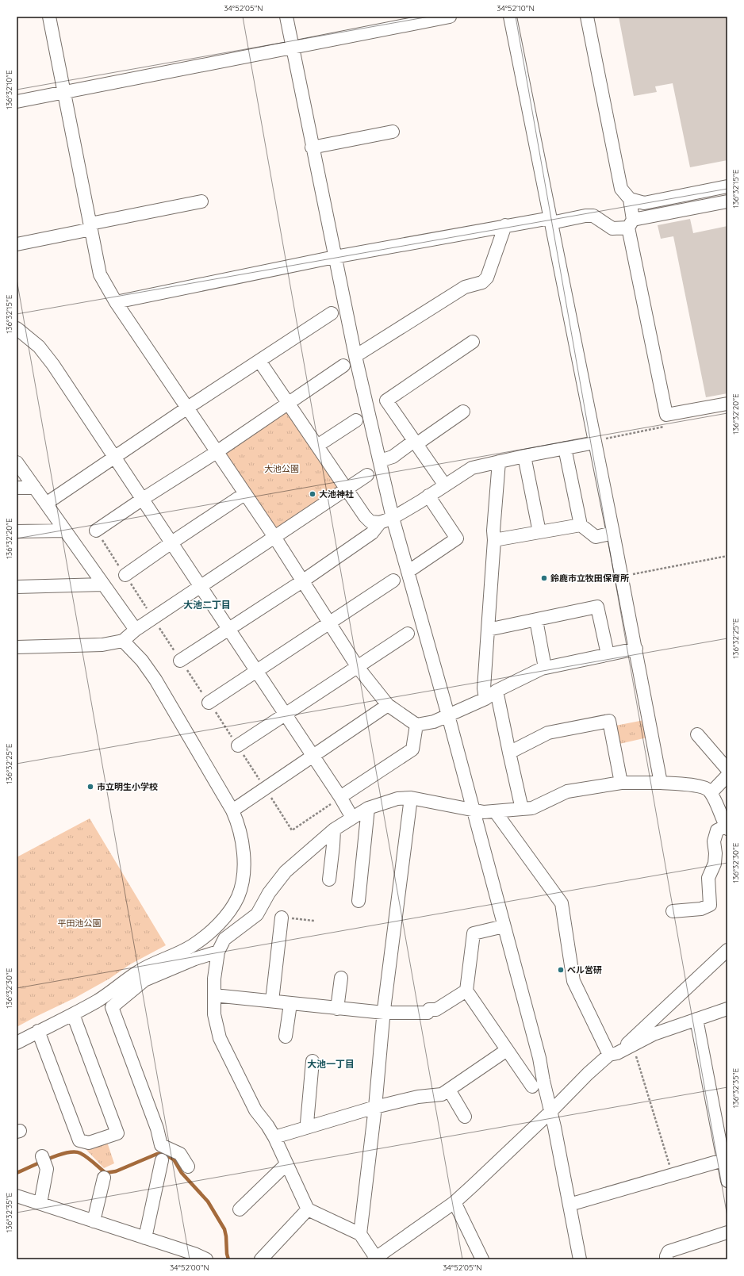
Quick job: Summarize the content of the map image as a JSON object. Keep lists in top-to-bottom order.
{
  "districts": ["大池二丁目", "大池一丁目"],
  "parks": ["大池公園", "平田池公園"],
  "places": [
    "大池神社",
    "鈴鹿市立牧田保育所",
    "市立明生小学校",
    "べル営研"
  ],
  "coordinates": [
    "34°52'05\"N",
    "34°52'10\"N",
    "136°32'10\"E",
    "136°32'15\"E",
    "136°32'20\"E",
    "136°32'25\"E",
    "136°32'30\"E",
    "136°32'35\"E",
    "34°52'00\"N"
  ]
}
